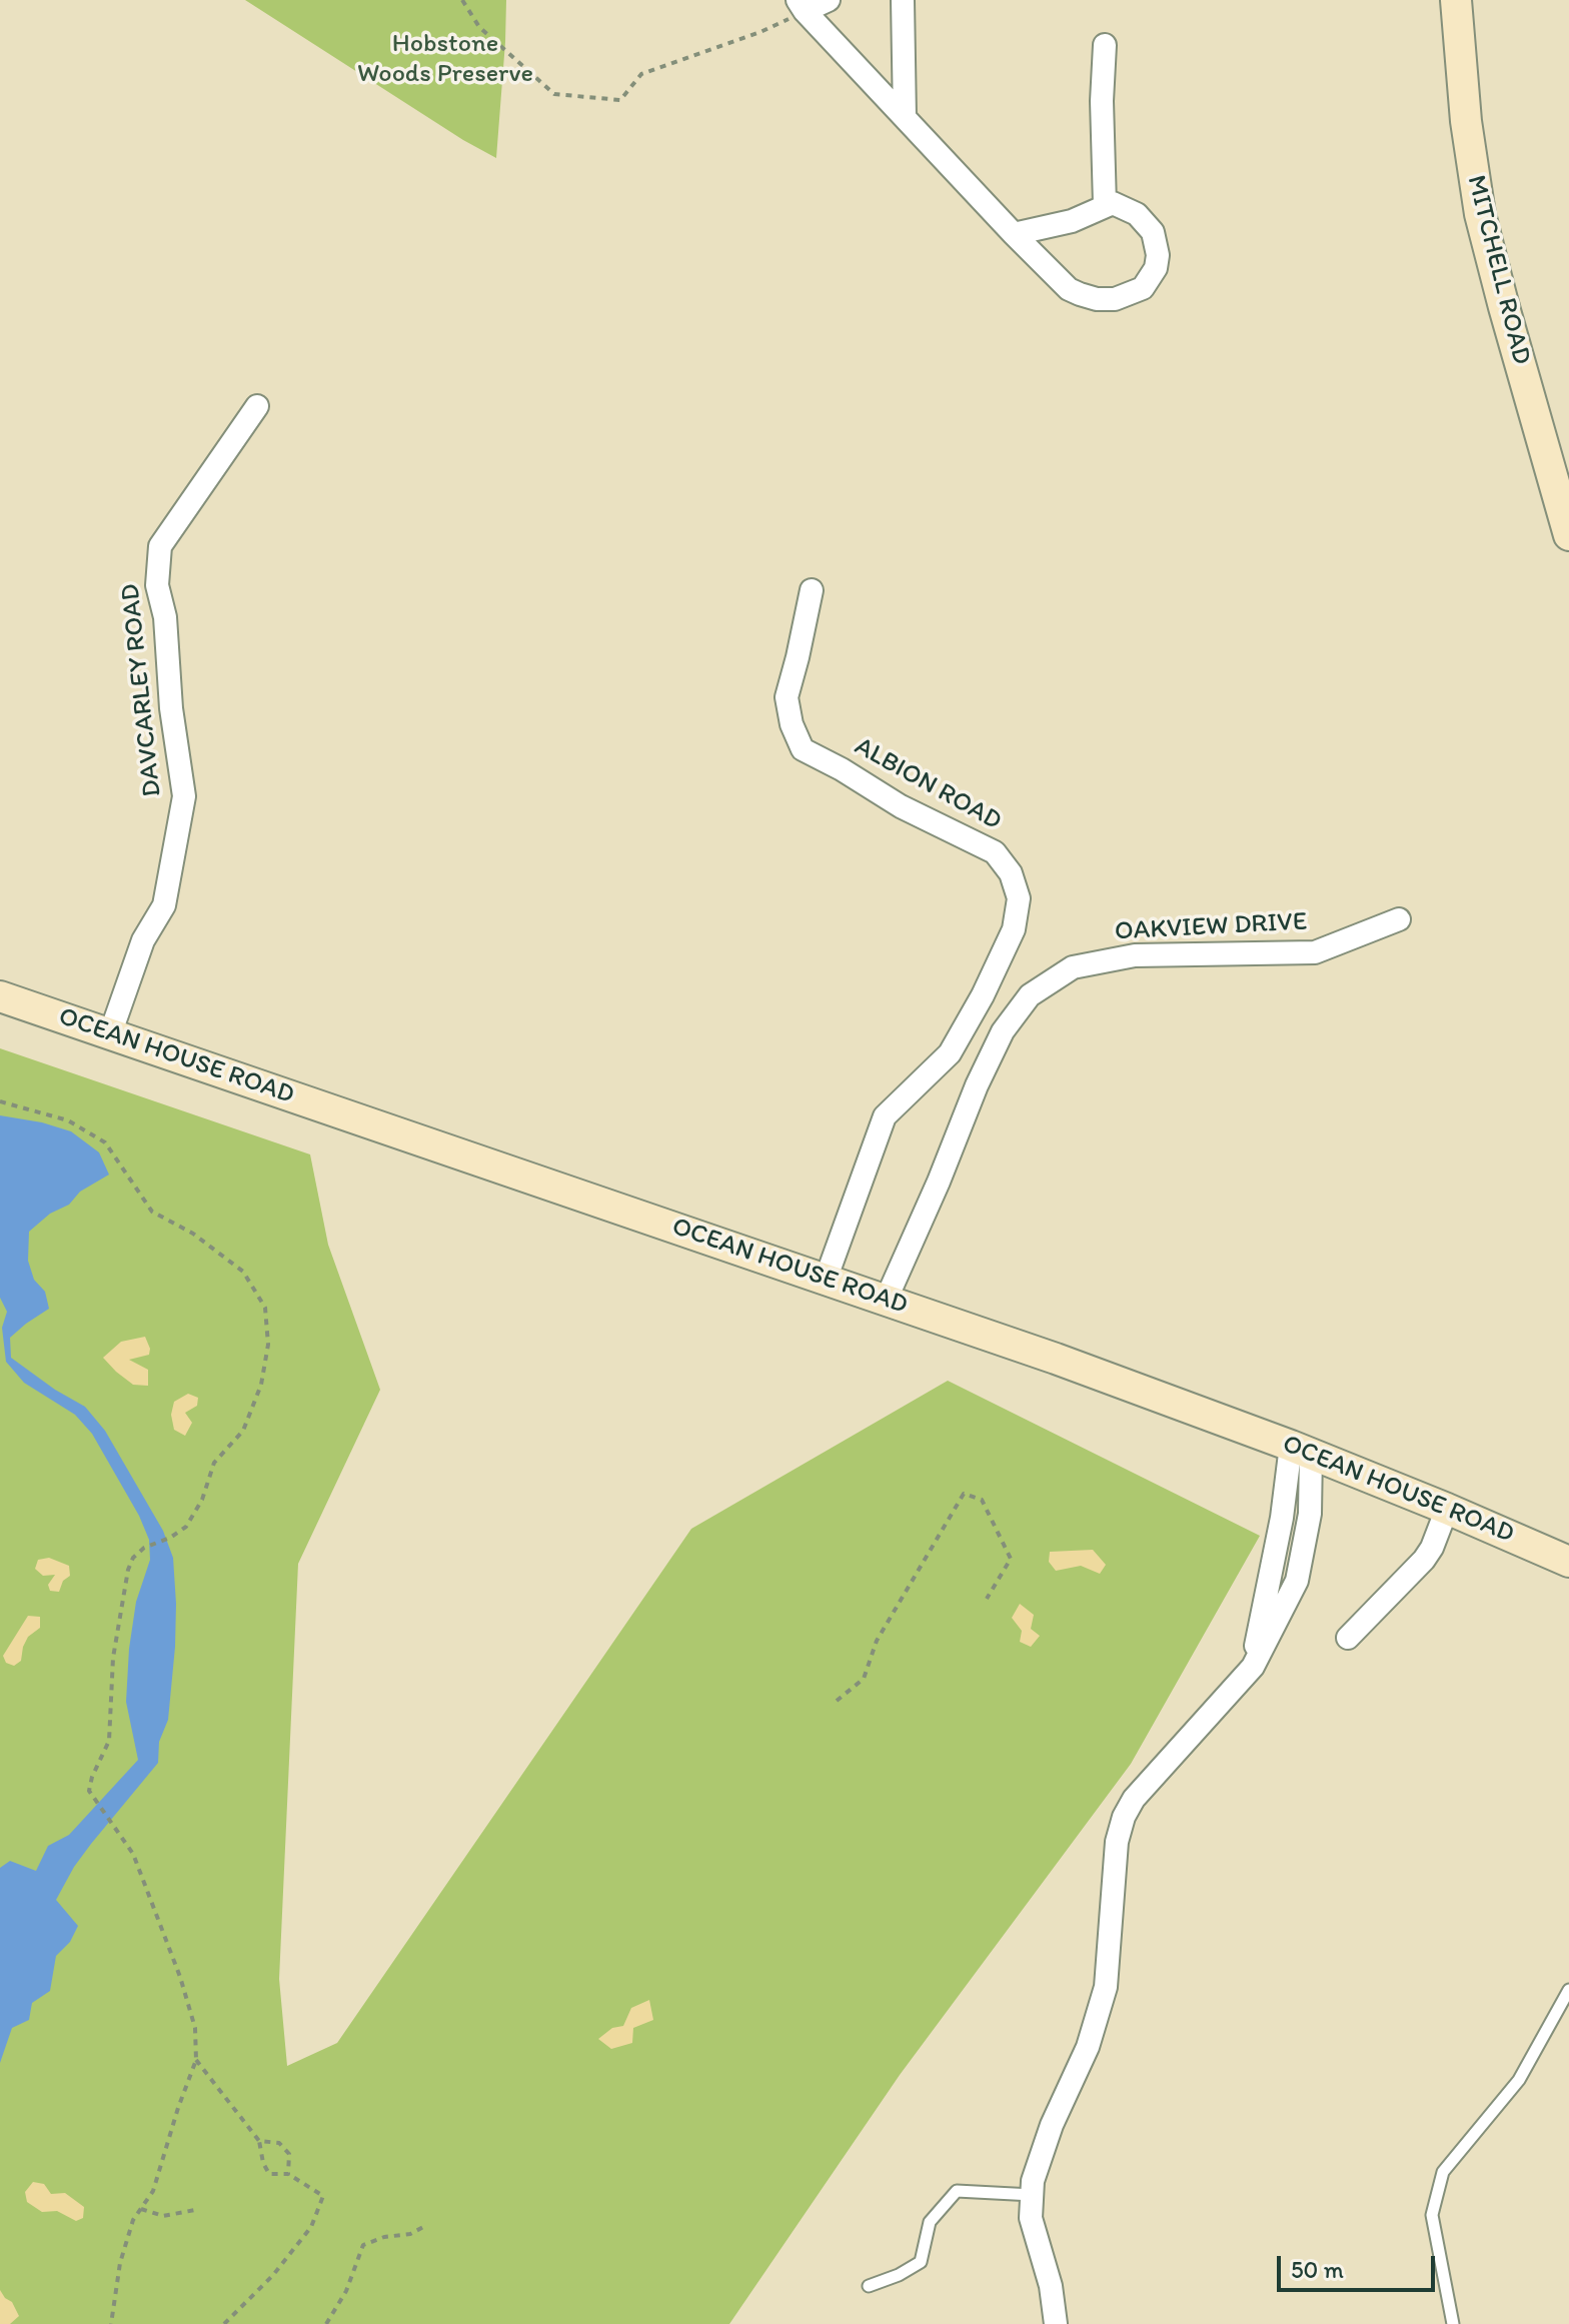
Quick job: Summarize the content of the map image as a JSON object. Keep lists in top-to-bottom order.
{
  "streets": {
    "main road": ["MITCHELL ROAD", "OCEAN HOUSE ROAD"],
    "street": ["DAVCARLEY ROAD", "ALBION ROAD", "OAKVIEW DRIVE"]
  },
  "crossings": [
    ["DAVCARLEY ROAD", "OCEAN HOUSE ROAD"],
    ["ALBION ROAD", "OCEAN HOUSE ROAD"],
    ["OAKVIEW DRIVE", "OCEAN HOUSE ROAD"]
  ],
  "parks": ["Hobstone Woods Preserve"],
  "scale_bar": "50 m"
}
